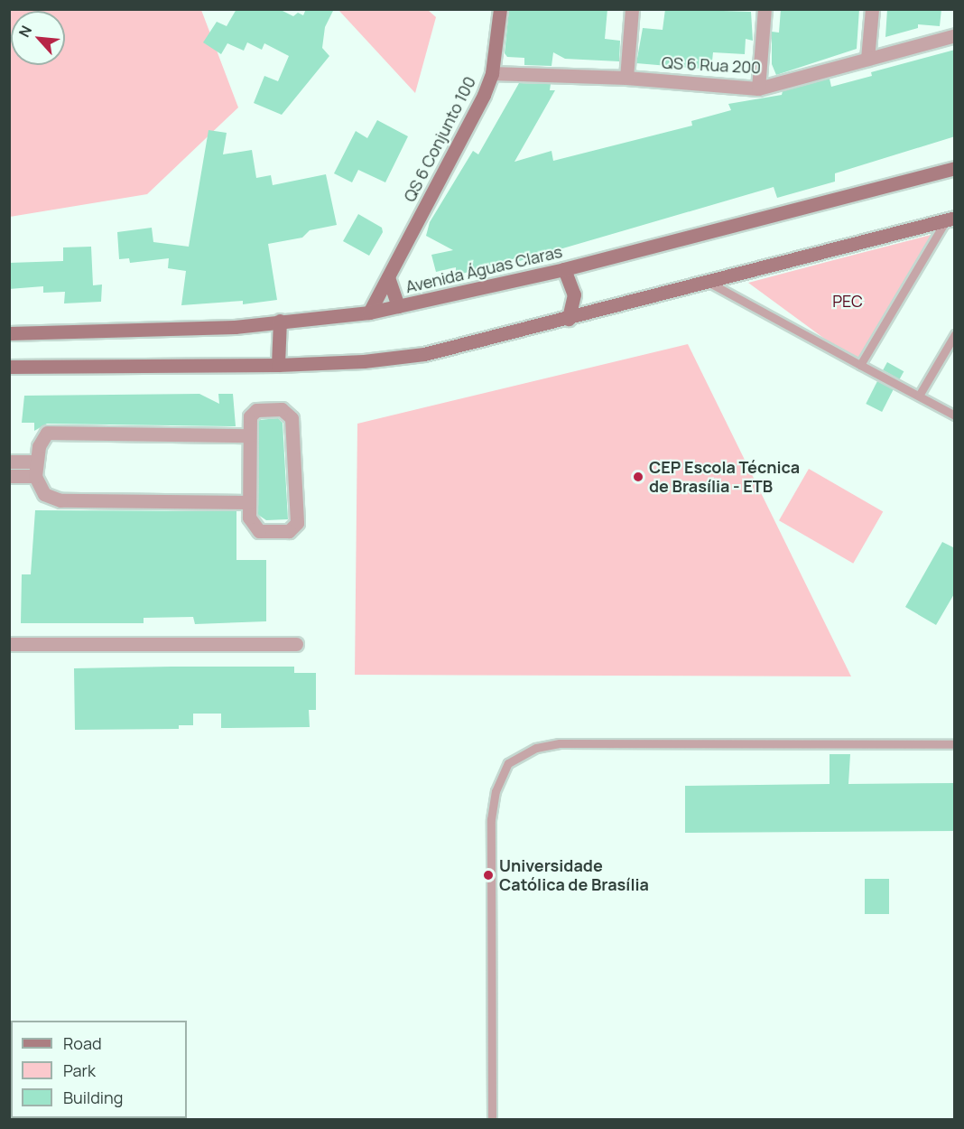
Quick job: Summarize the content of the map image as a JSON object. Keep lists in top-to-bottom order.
{
  "streets": {
    "main road": ["QS 6 Conjunto 100", "Avenida Águas Claras"],
    "street": ["QS 6 Rua 200"]
  },
  "crossings": [
    ["QS 6 Rua 200", "QS 6 Conjunto 100"],
    ["QS 6 Conjunto 100", "Avenida Águas Claras"]
  ],
  "parks": ["PEC"],
  "places": ["CEP Escola Técnica de Brasília - ETB", "Universidade Católica de Brasília"],
  "legend": ["Road", "Park", "Building"],
  "north": "top left"
}
